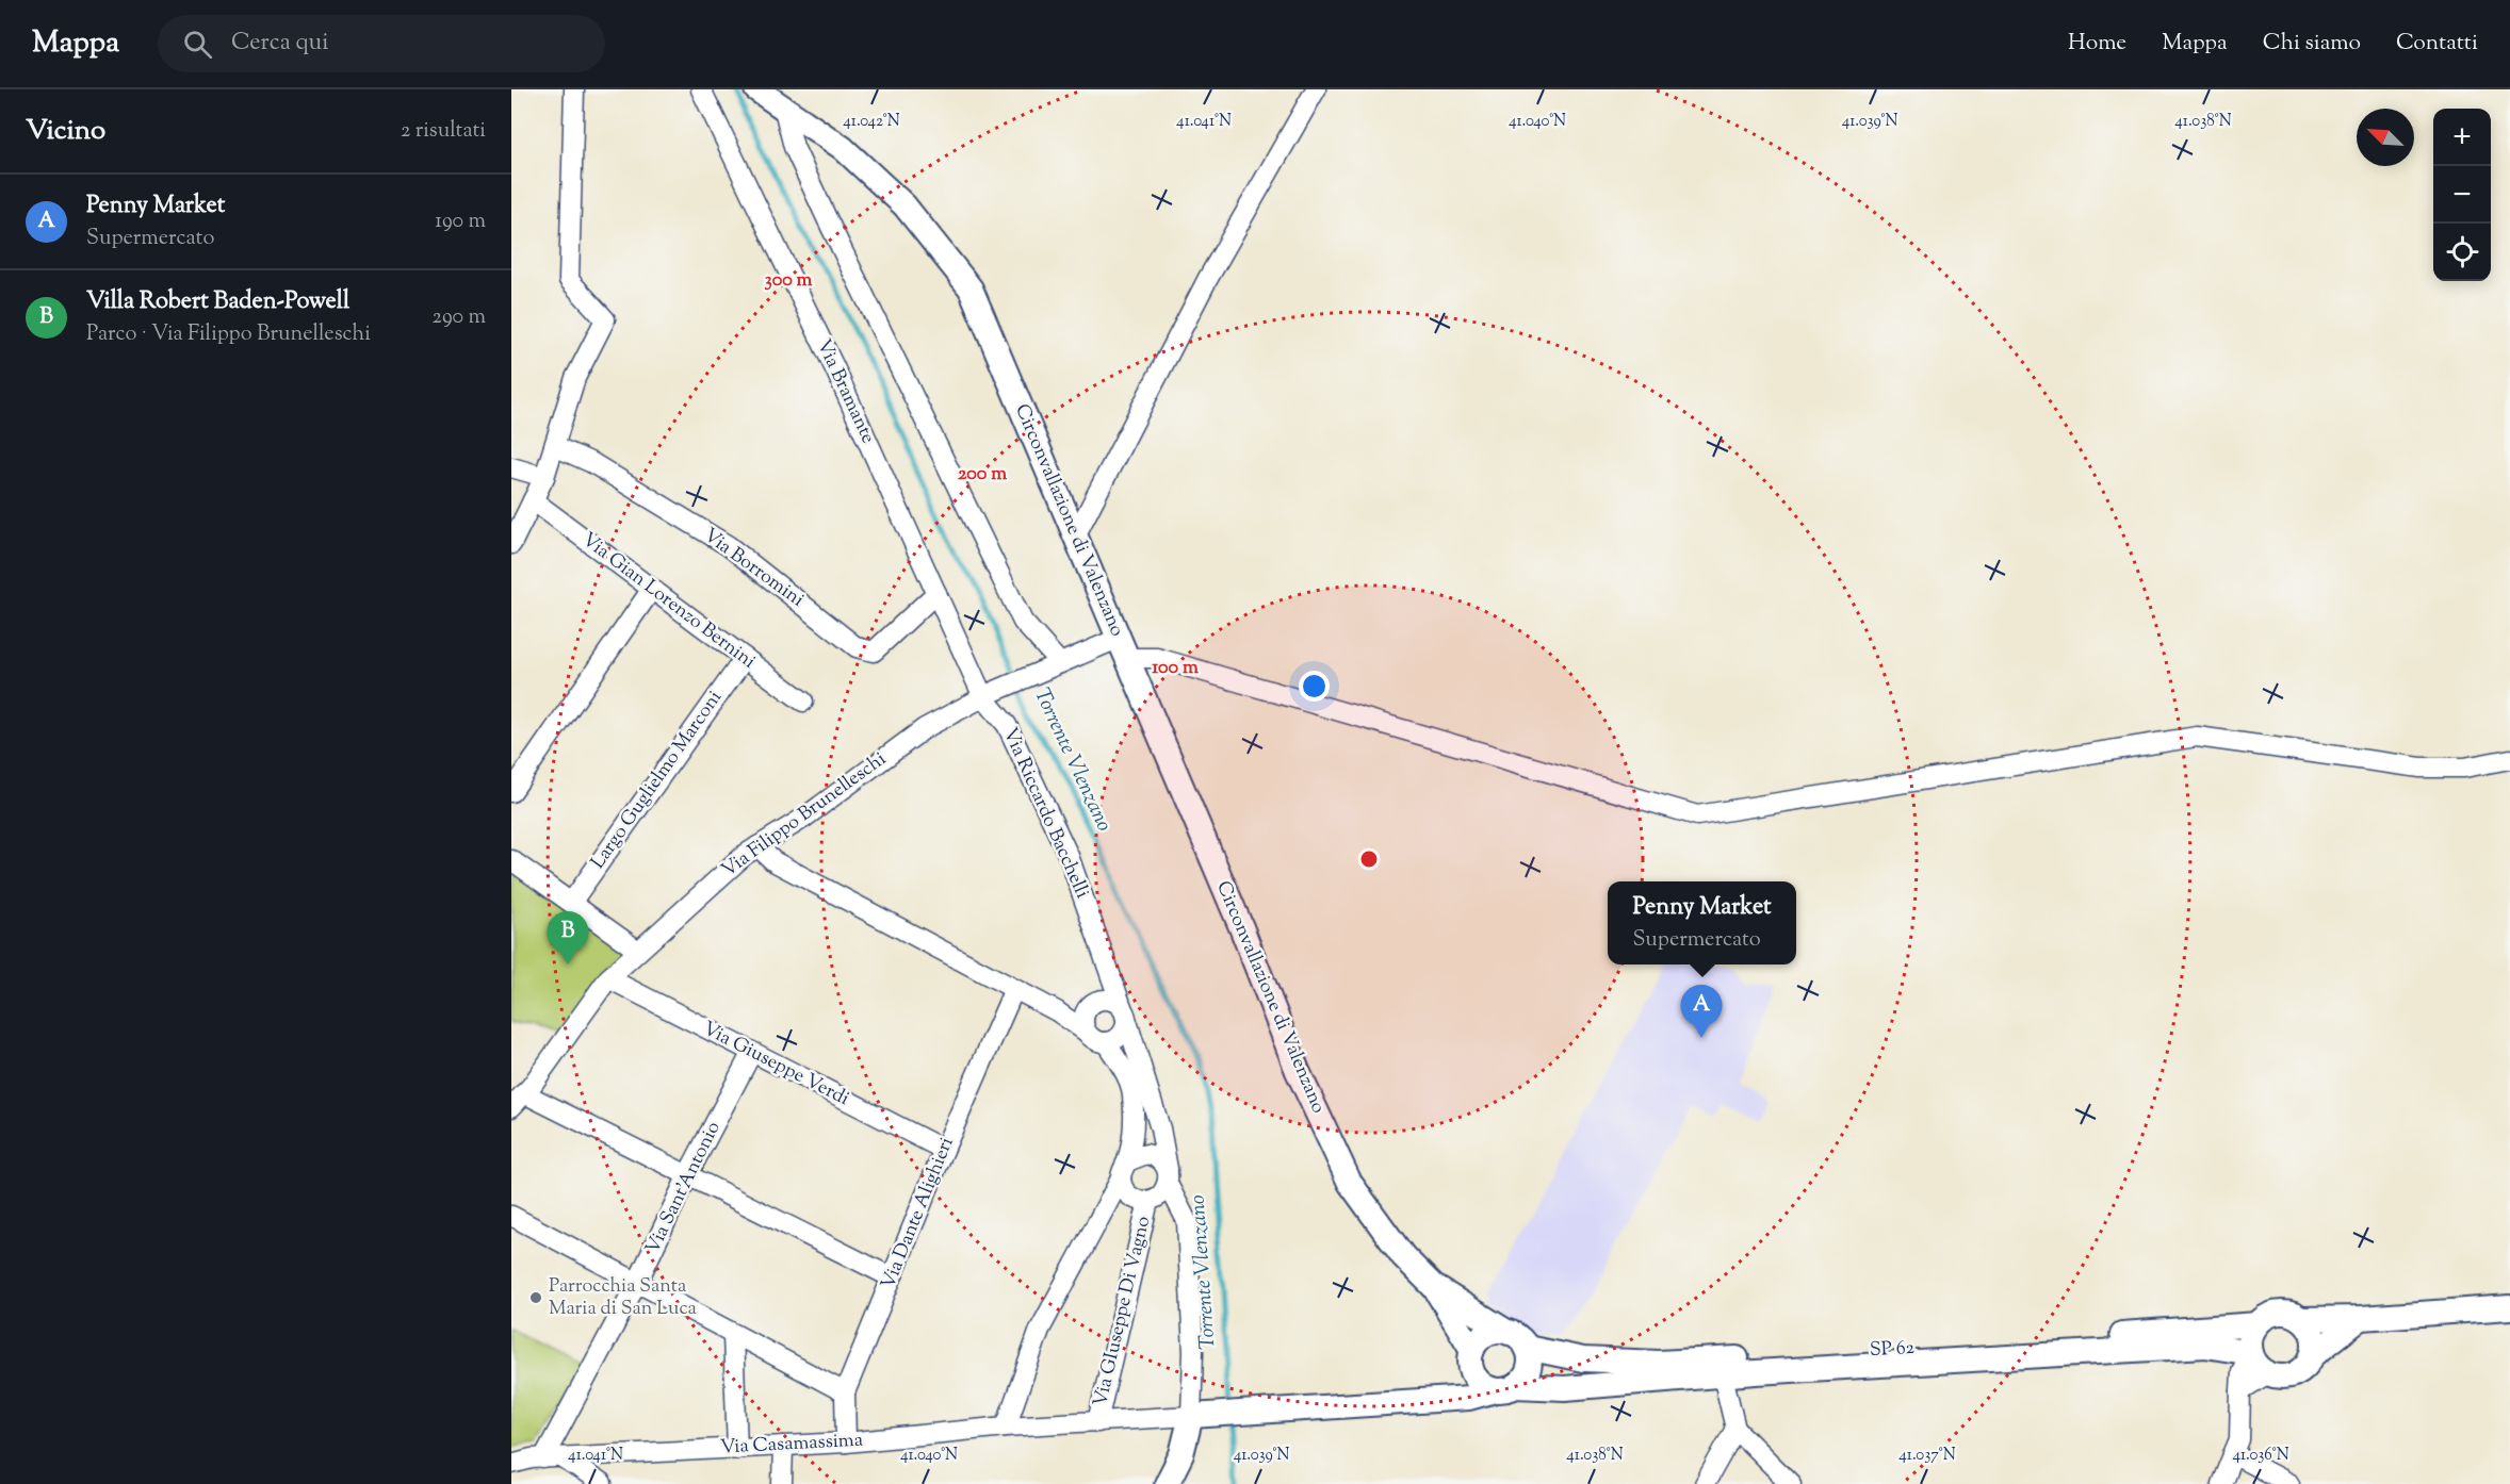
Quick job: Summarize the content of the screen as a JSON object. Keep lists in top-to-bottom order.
{
  "streets": {
    "main road": ["Circonvallazione di Valenzano", "SP 62"],
    "street": [
      "Via Bramante",
      "Via Borromini",
      "Via Gian Lorenzo Bernini",
      "Largo Guglielmo Marconi",
      "Via Riccardo Bacchelli",
      "Via Filippo Brunelleschi",
      "Via Giuseppe Verdi",
      "Via Sant'Antonio",
      "Via Dante Alighieri",
      "Via GIuseppe Di Vagno",
      "Via Casamassima"
    ]
  },
  "crossings": [
    ["Via Bramante", "Via Borromini"],
    ["Via Bramante", "Via Riccardo Bacchelli"],
    ["Via Bramante", "Via Filippo Brunelleschi"],
    ["Circonvallazione di Valenzano", "Via Filippo Brunelleschi"],
    ["Via Gian Lorenzo Bernini", "Largo Guglielmo Marconi"],
    ["Via Riccardo Bacchelli", "Via Filippo Brunelleschi"],
    ["Via Riccardo Bacchelli", "Via GIuseppe Di Vagno"],
    ["Via Filippo Brunelleschi", "Via Giuseppe Verdi"],
    ["Via Giuseppe Verdi", "Via Sant'Antonio"],
    ["Via Giuseppe Verdi", "Via Dante Alighieri"],
    ["Via Sant'Antonio", "Via Casamassima"],
    ["Via Dante Alighieri", "Via Casamassima"],
    ["Via GIuseppe Di Vagno", "Via Casamassima"]
  ],
  "water": ["Torrente Vlenzano"],
  "places": ["Parrocchia Santa Maria di San Luca"],
  "north": "top left",
  "page": {
    "header": "Mappa",
    "search": "Cerca qui",
    "nav": [
      "Home",
      "Mappa",
      "Chi siamo",
      "Contatti"
    ],
    "heading": ["Vicino", "2 risultati"],
    "map_buttons": ["+", "−"],
    "list": [
      {
        "mark": "A",
        "name": "Penny Market",
        "note": "Supermercato",
        "value": "190 m"
      },
      {
        "mark": "B",
        "name": "Villa Robert Baden-Powell",
        "note": "Parco · Via Filippo Brunelleschi",
        "value": "290 m"
      }
    ],
    "popup": ["Penny Market", "Supermercato"],
    "pins": ["B", "A"]
  },
  "coordinates": [
    "41.042°N",
    "41.041°N",
    "41.040°N",
    "41.039°N",
    "41.038°N",
    "41.037°N",
    "41.036°N"
  ],
  "rings": ["300 m", "200 m", "100 m"]
}
